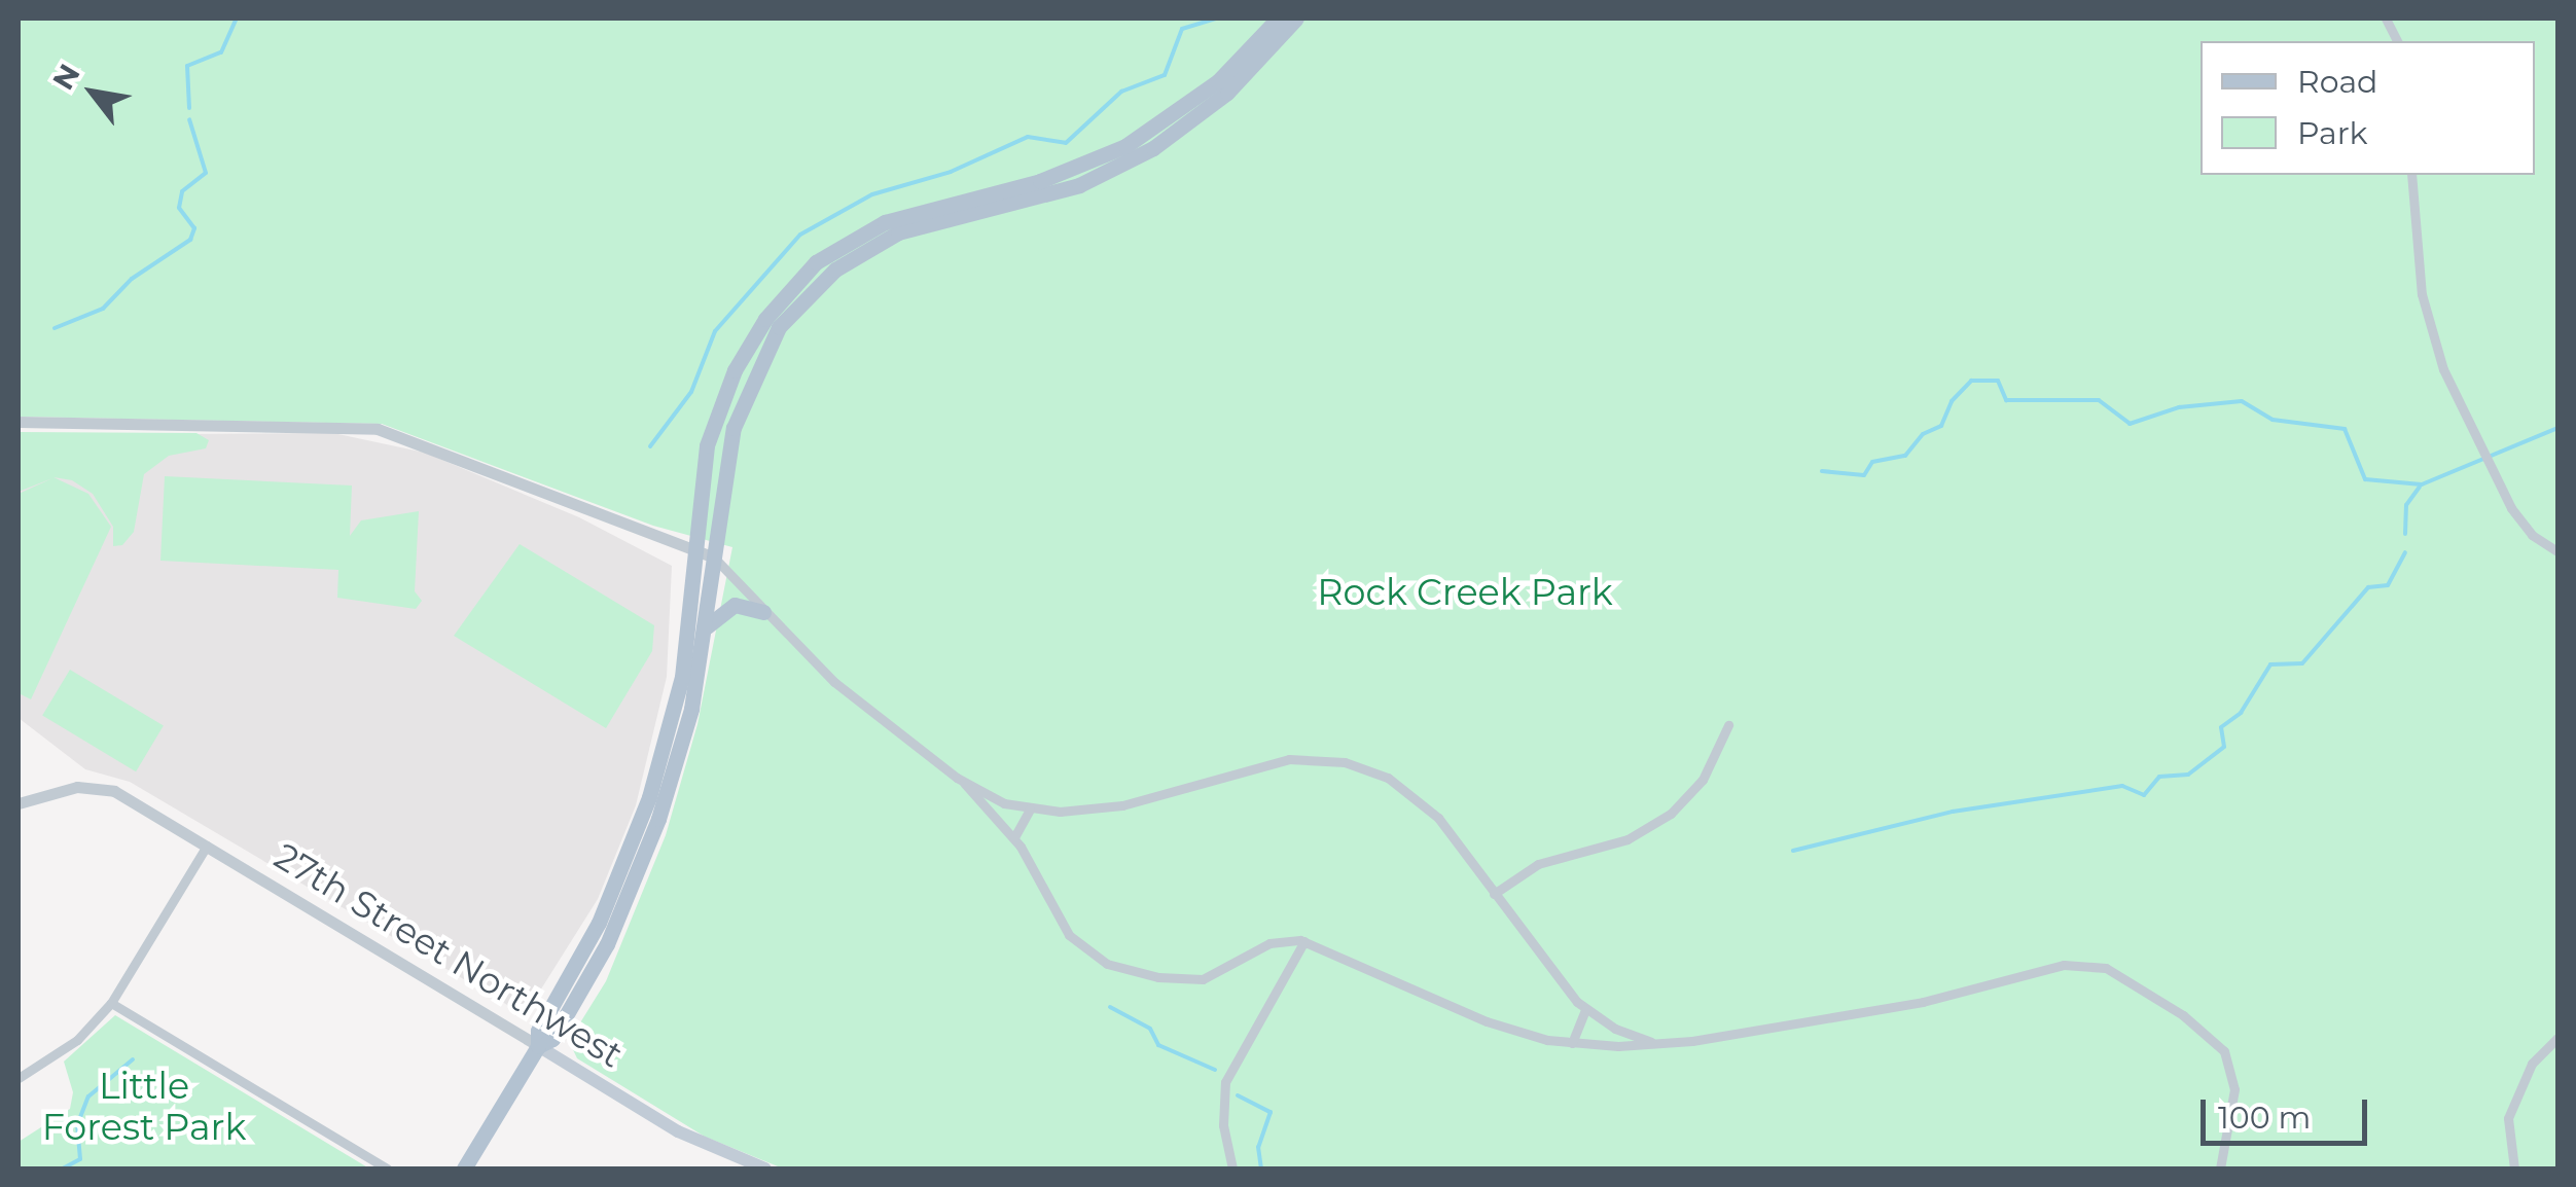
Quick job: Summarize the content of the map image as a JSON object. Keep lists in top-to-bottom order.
{
  "streets": {
    "main road": ["27th Street Northwest"]
  },
  "parks": ["Rock Creek Park", "Little Forest Park"],
  "legend": ["Road", "Park"],
  "scale_bar": "100 m",
  "north": "top left"
}
